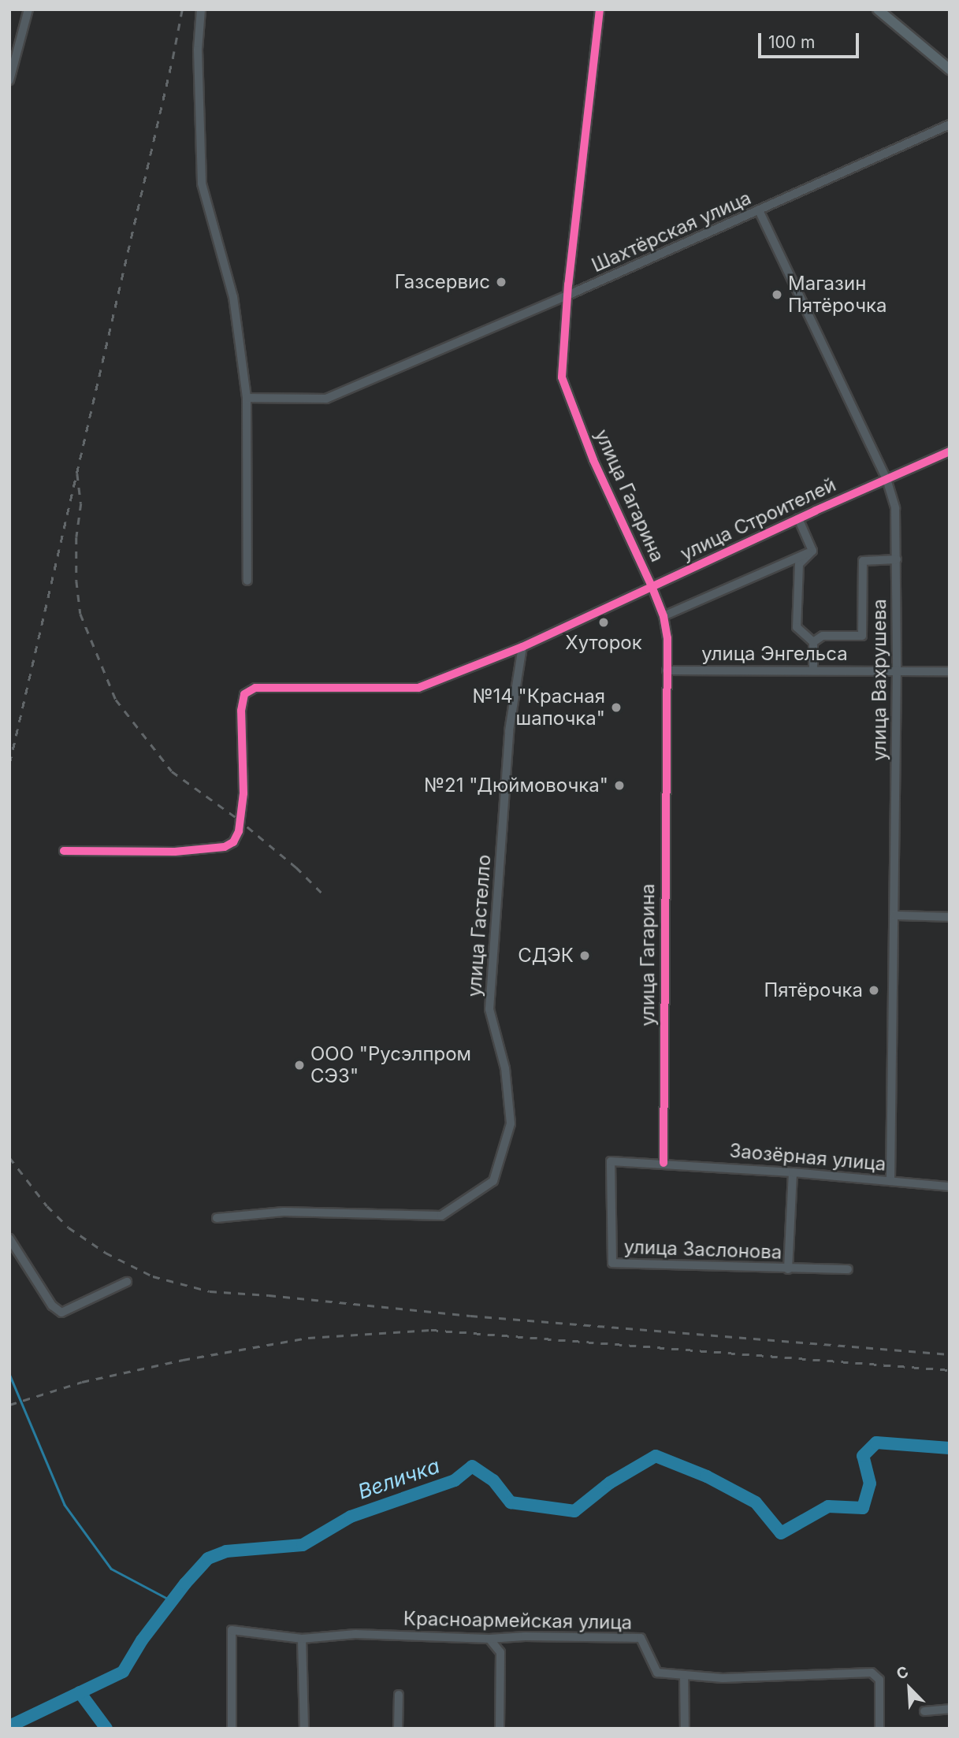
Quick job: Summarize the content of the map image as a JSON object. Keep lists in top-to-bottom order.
{
  "streets": {
    "street": [
      "Шахтёрская улица",
      "улица Гагарина",
      "улица Строителей",
      "улица Энгельса",
      "улица Вахрушева",
      "улица Гастелло",
      "Заозёрная улица",
      "улица Заслонова",
      "Красноармейская улица"
    ]
  },
  "crossings": [
    ["Шахтёрская улица", "улица Гагарина"],
    ["Шахтёрская улица", "улица Вахрушева"],
    ["улица Гагарина", "улица Строителей"],
    ["улица Гагарина", "улица Энгельса"],
    ["улица Гагарина", "Заозёрная улица"],
    ["улица Гагарина", "улица Заслонова"],
    ["улица Строителей", "улица Вахрушева"],
    ["улица Строителей", "улица Гастелло"],
    ["улица Энгельса", "улица Вахрушева"],
    ["улица Вахрушева", "Заозёрная улица"],
    ["Заозёрная улица", "улица Заслонова"]
  ],
  "water": ["Величка"],
  "places": [
    "Газсервис",
    "Магазин Пятёрочка",
    "Хуторок",
    "№14 \"Красная шапочка\"",
    "№21 \"Дюймовочка\"",
    "СДЭК",
    "Пятёрочка",
    "ООО \"Русэлпром СЭЗ\""
  ],
  "scale_bar": "100 m",
  "north": "top left"
}
